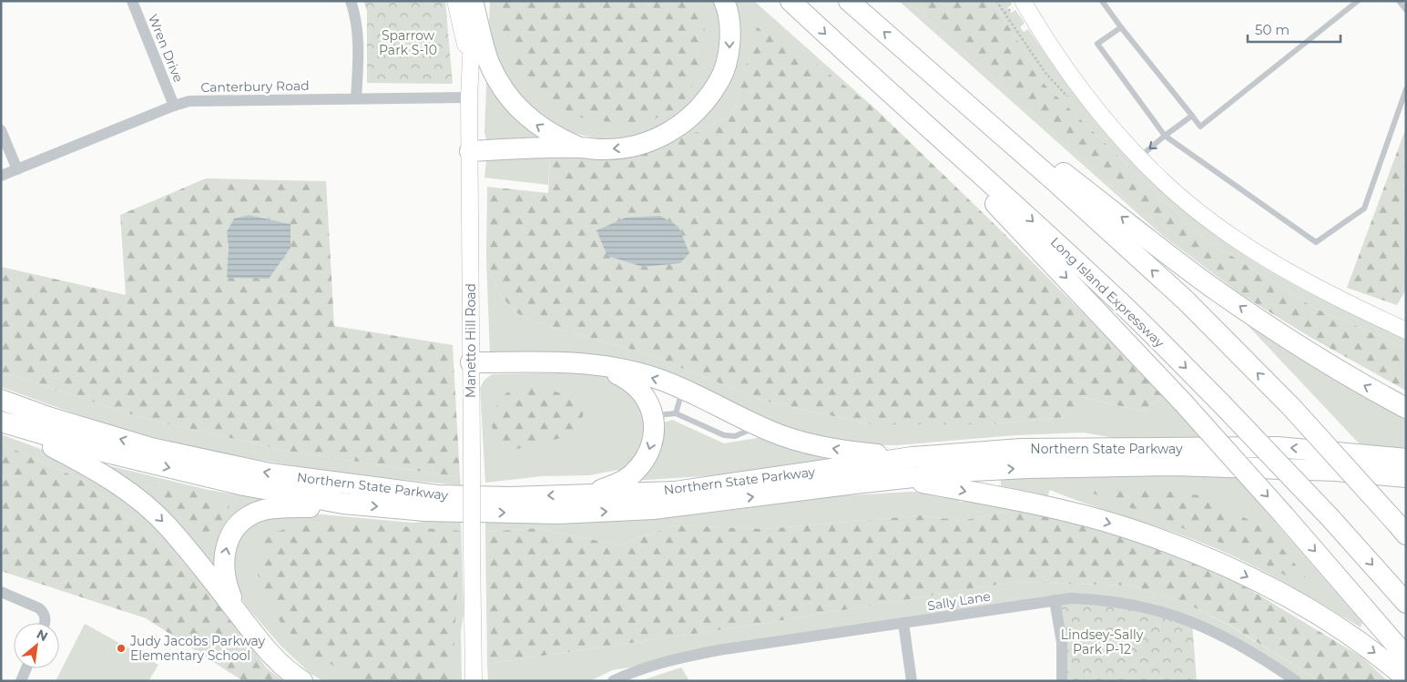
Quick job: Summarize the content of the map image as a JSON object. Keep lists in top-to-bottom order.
{
  "streets": {
    "highway": ["Long Island Expressway", "Northern State Parkway"],
    "main road": ["Manetto Hill Road"],
    "street": ["Wren Drive", "Canterbury Road", "Sally Lane"]
  },
  "crossings": [
    ["Wren Drive", "Canterbury Road"],
    ["Canterbury Road", "Manetto Hill Road"]
  ],
  "parks": ["Sparrow Park S-10", "Lindsey-Sally Park P-12"],
  "places": ["Judy Jacobs Parkway Elementary School"],
  "scale_bar": "50 m",
  "north": "top right"
}
